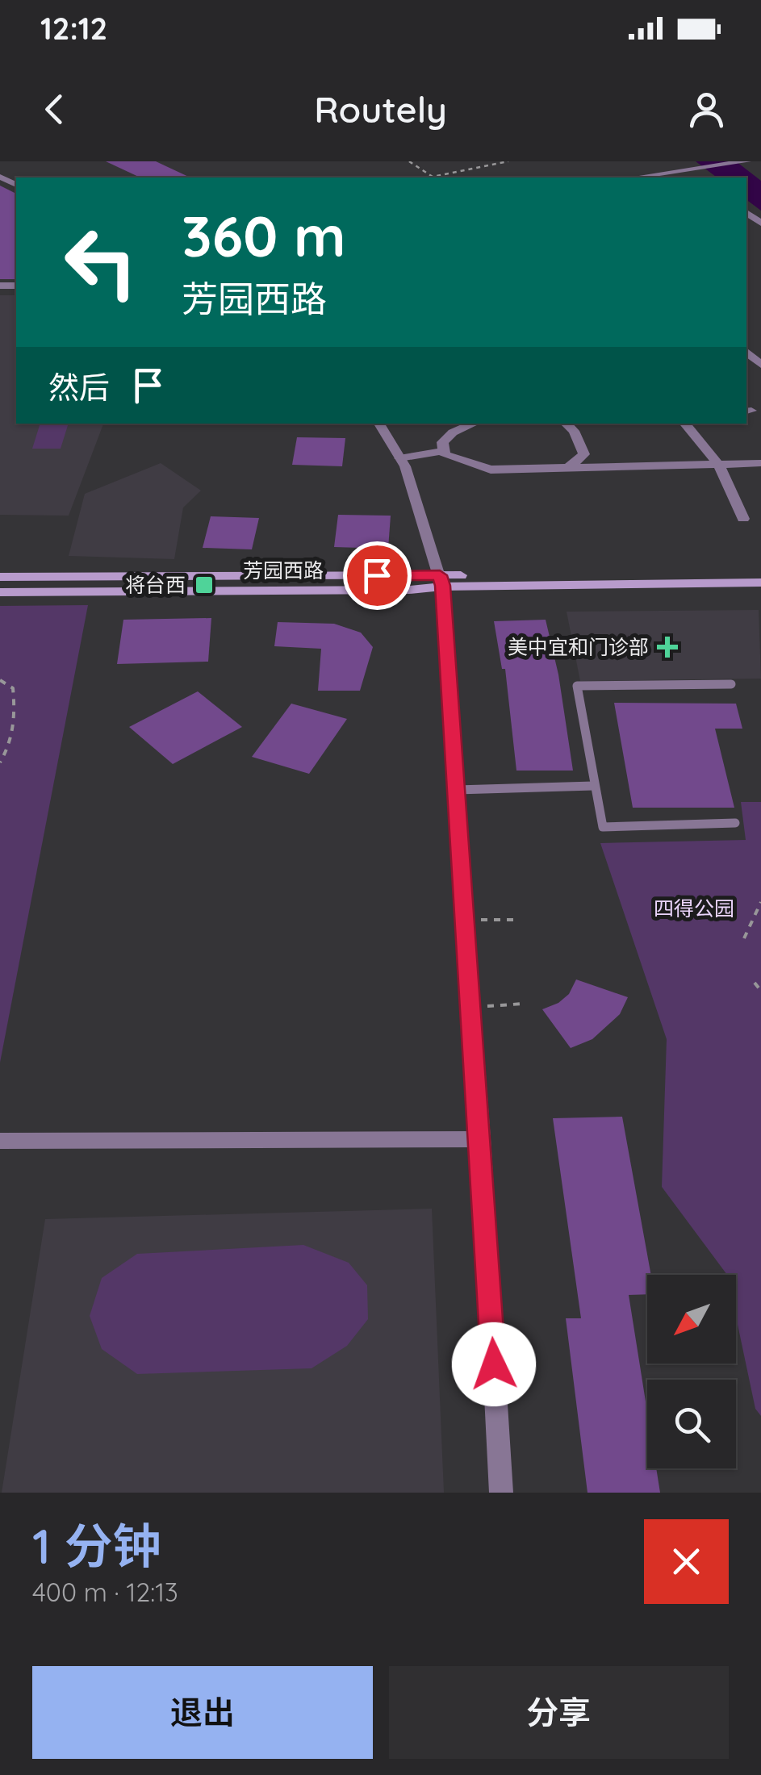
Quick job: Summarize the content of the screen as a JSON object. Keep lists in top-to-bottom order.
{
  "streets": {
    "main road": ["芳园西路"]
  },
  "parks": ["四得公园"],
  "places": {
    "transit": ["将台西"],
    "health": ["美中宜和门诊部"]
  },
  "north": "bottom left",
  "page": {
    "status": "12:12",
    "header": "Routely",
    "turn": ["360 m", "芳园西路"],
    "then": "然后",
    "heading": ["1 分钟", "400 m · 12:13"],
    "buttons": ["退出", "分享"]
  }
}
